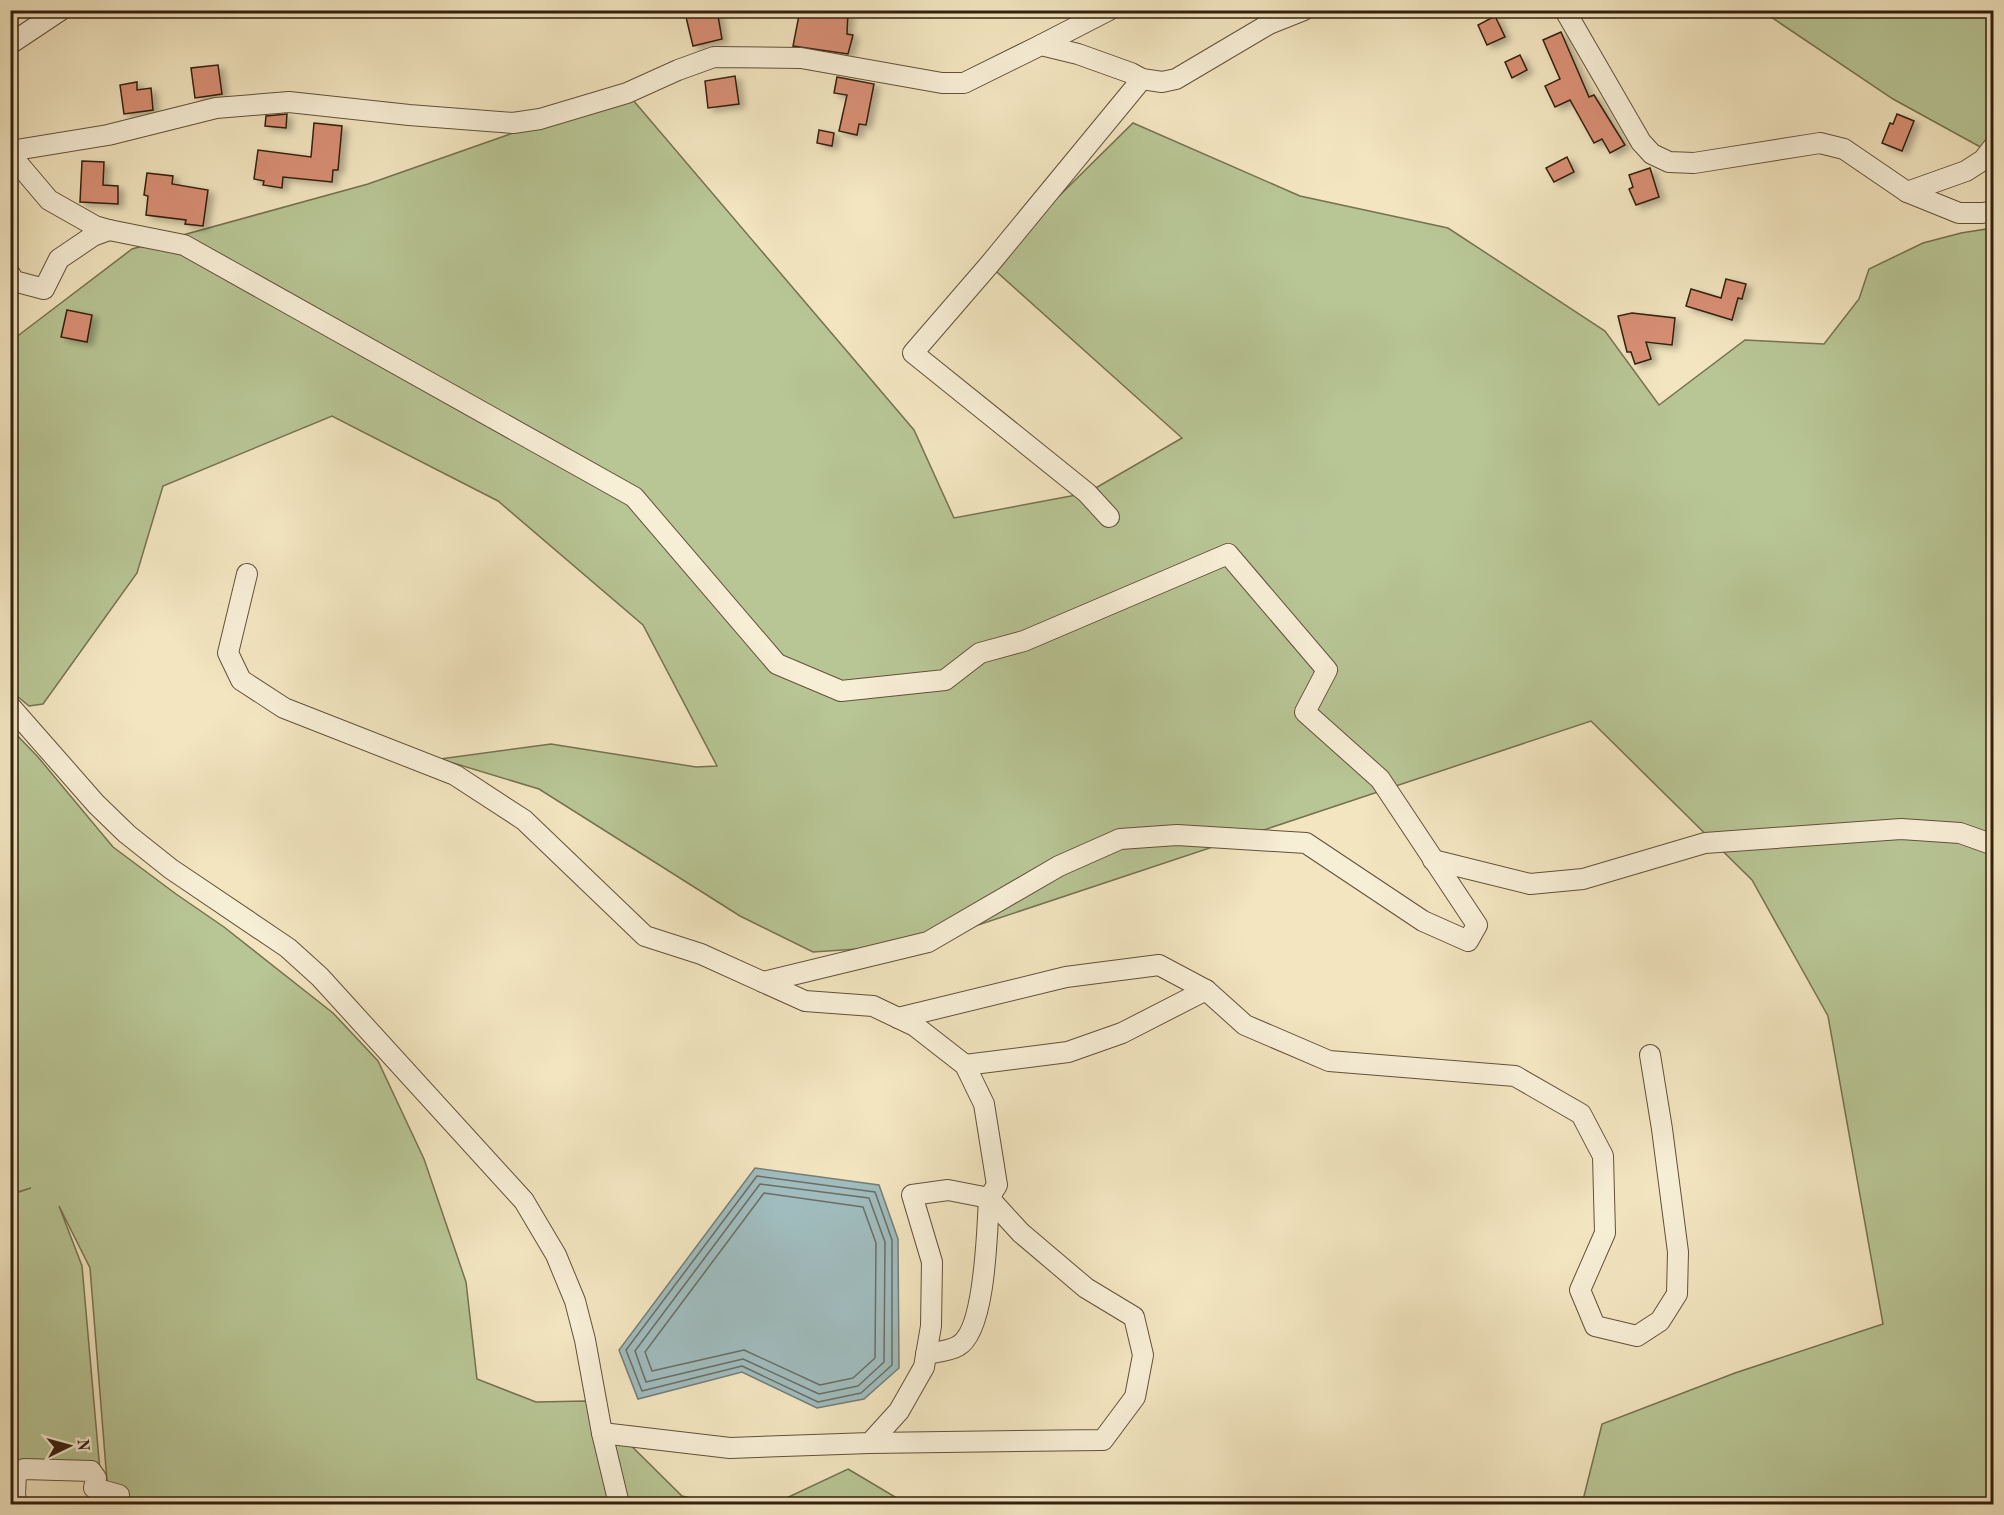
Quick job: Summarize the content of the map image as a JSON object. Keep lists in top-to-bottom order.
{
  "north": "right"
}
